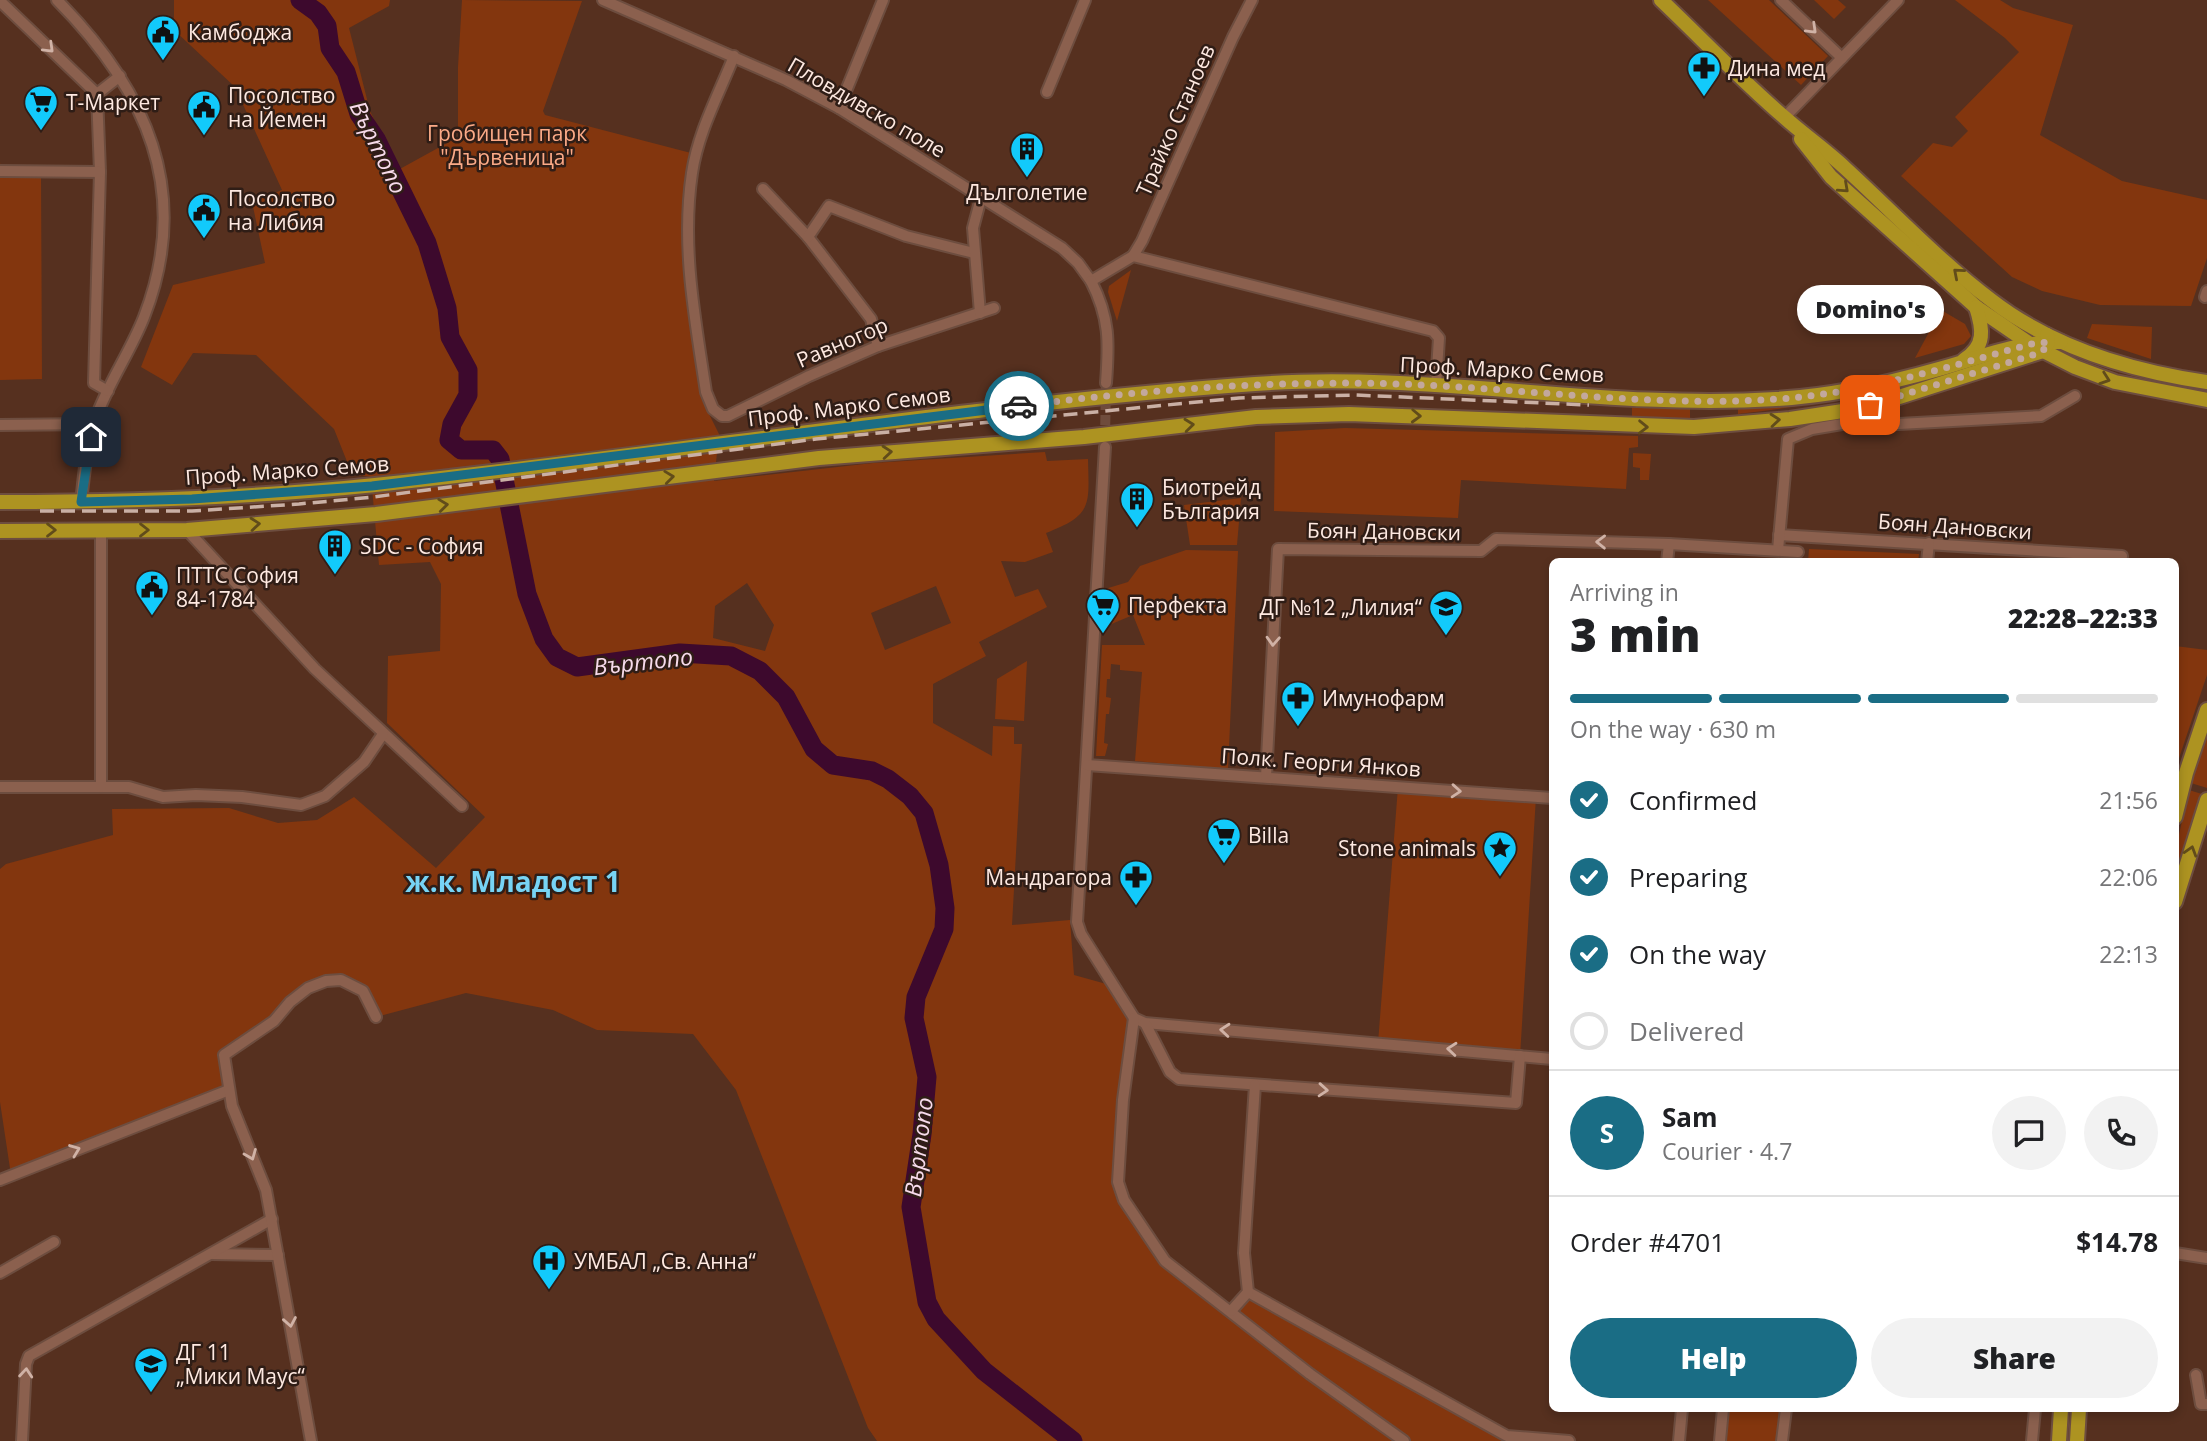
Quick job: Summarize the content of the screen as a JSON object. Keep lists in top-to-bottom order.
{
  "streets": {
    "main road": ["Проф. Марко Семов"],
    "street": [
      "Пловдивско поле",
      "Трайко Станоев",
      "Равногор",
      "Боян Дановски",
      "Полк. Георги Янков"
    ]
  },
  "crossings": [
    ["Пловдивско поле", "Равногор"],
    ["Боян Дановски", "Полк. Георги Янков"]
  ],
  "one_way": ["Полк. Георги Янков"],
  "districts": ["ж.к. Младост 1"],
  "water": ["Въртопо"],
  "parks": ["Гробищен парк \"Дървеница\""],
  "places": {
    "public building": [
      "Камбоджа",
      "Посолство на Йемен",
      "Посолство на Либия",
      "ПТТС София 84-1784"
    ],
    "pharmacy": ["Дина мед", "Имунофарм", "Мандрагора"],
    "supermarket": ["Т-Маркет", "Перфекта", "Billa"],
    "building": ["Дълголетие", "Биотрейд България", "SDC - София"],
    "other": ["Domino's"],
    "school or university": ["ДГ №12 „Лилия“", "ДГ 11 „Мики Маус“"],
    "place": ["Stone animals"],
    "hospital": ["УМБАЛ „Св. Анна“"]
  },
  "page": {
    "bubble": "Domino's",
    "heading": ["3 min", "Arriving in", "22:28–22:33"],
    "panel": [
      "Sam",
      "Courier · 4.7",
      "Order #4701",
      "$14.78"
    ],
    "bar": "On the way · 630 m",
    "list": [
      ["Confirmed", "21:56"],
      ["Preparing", "22:06"],
      ["On the way", "22:13"],
      "Delivered"
    ],
    "round": "S",
    "buttons": ["Help", "Share"]
  }
}
